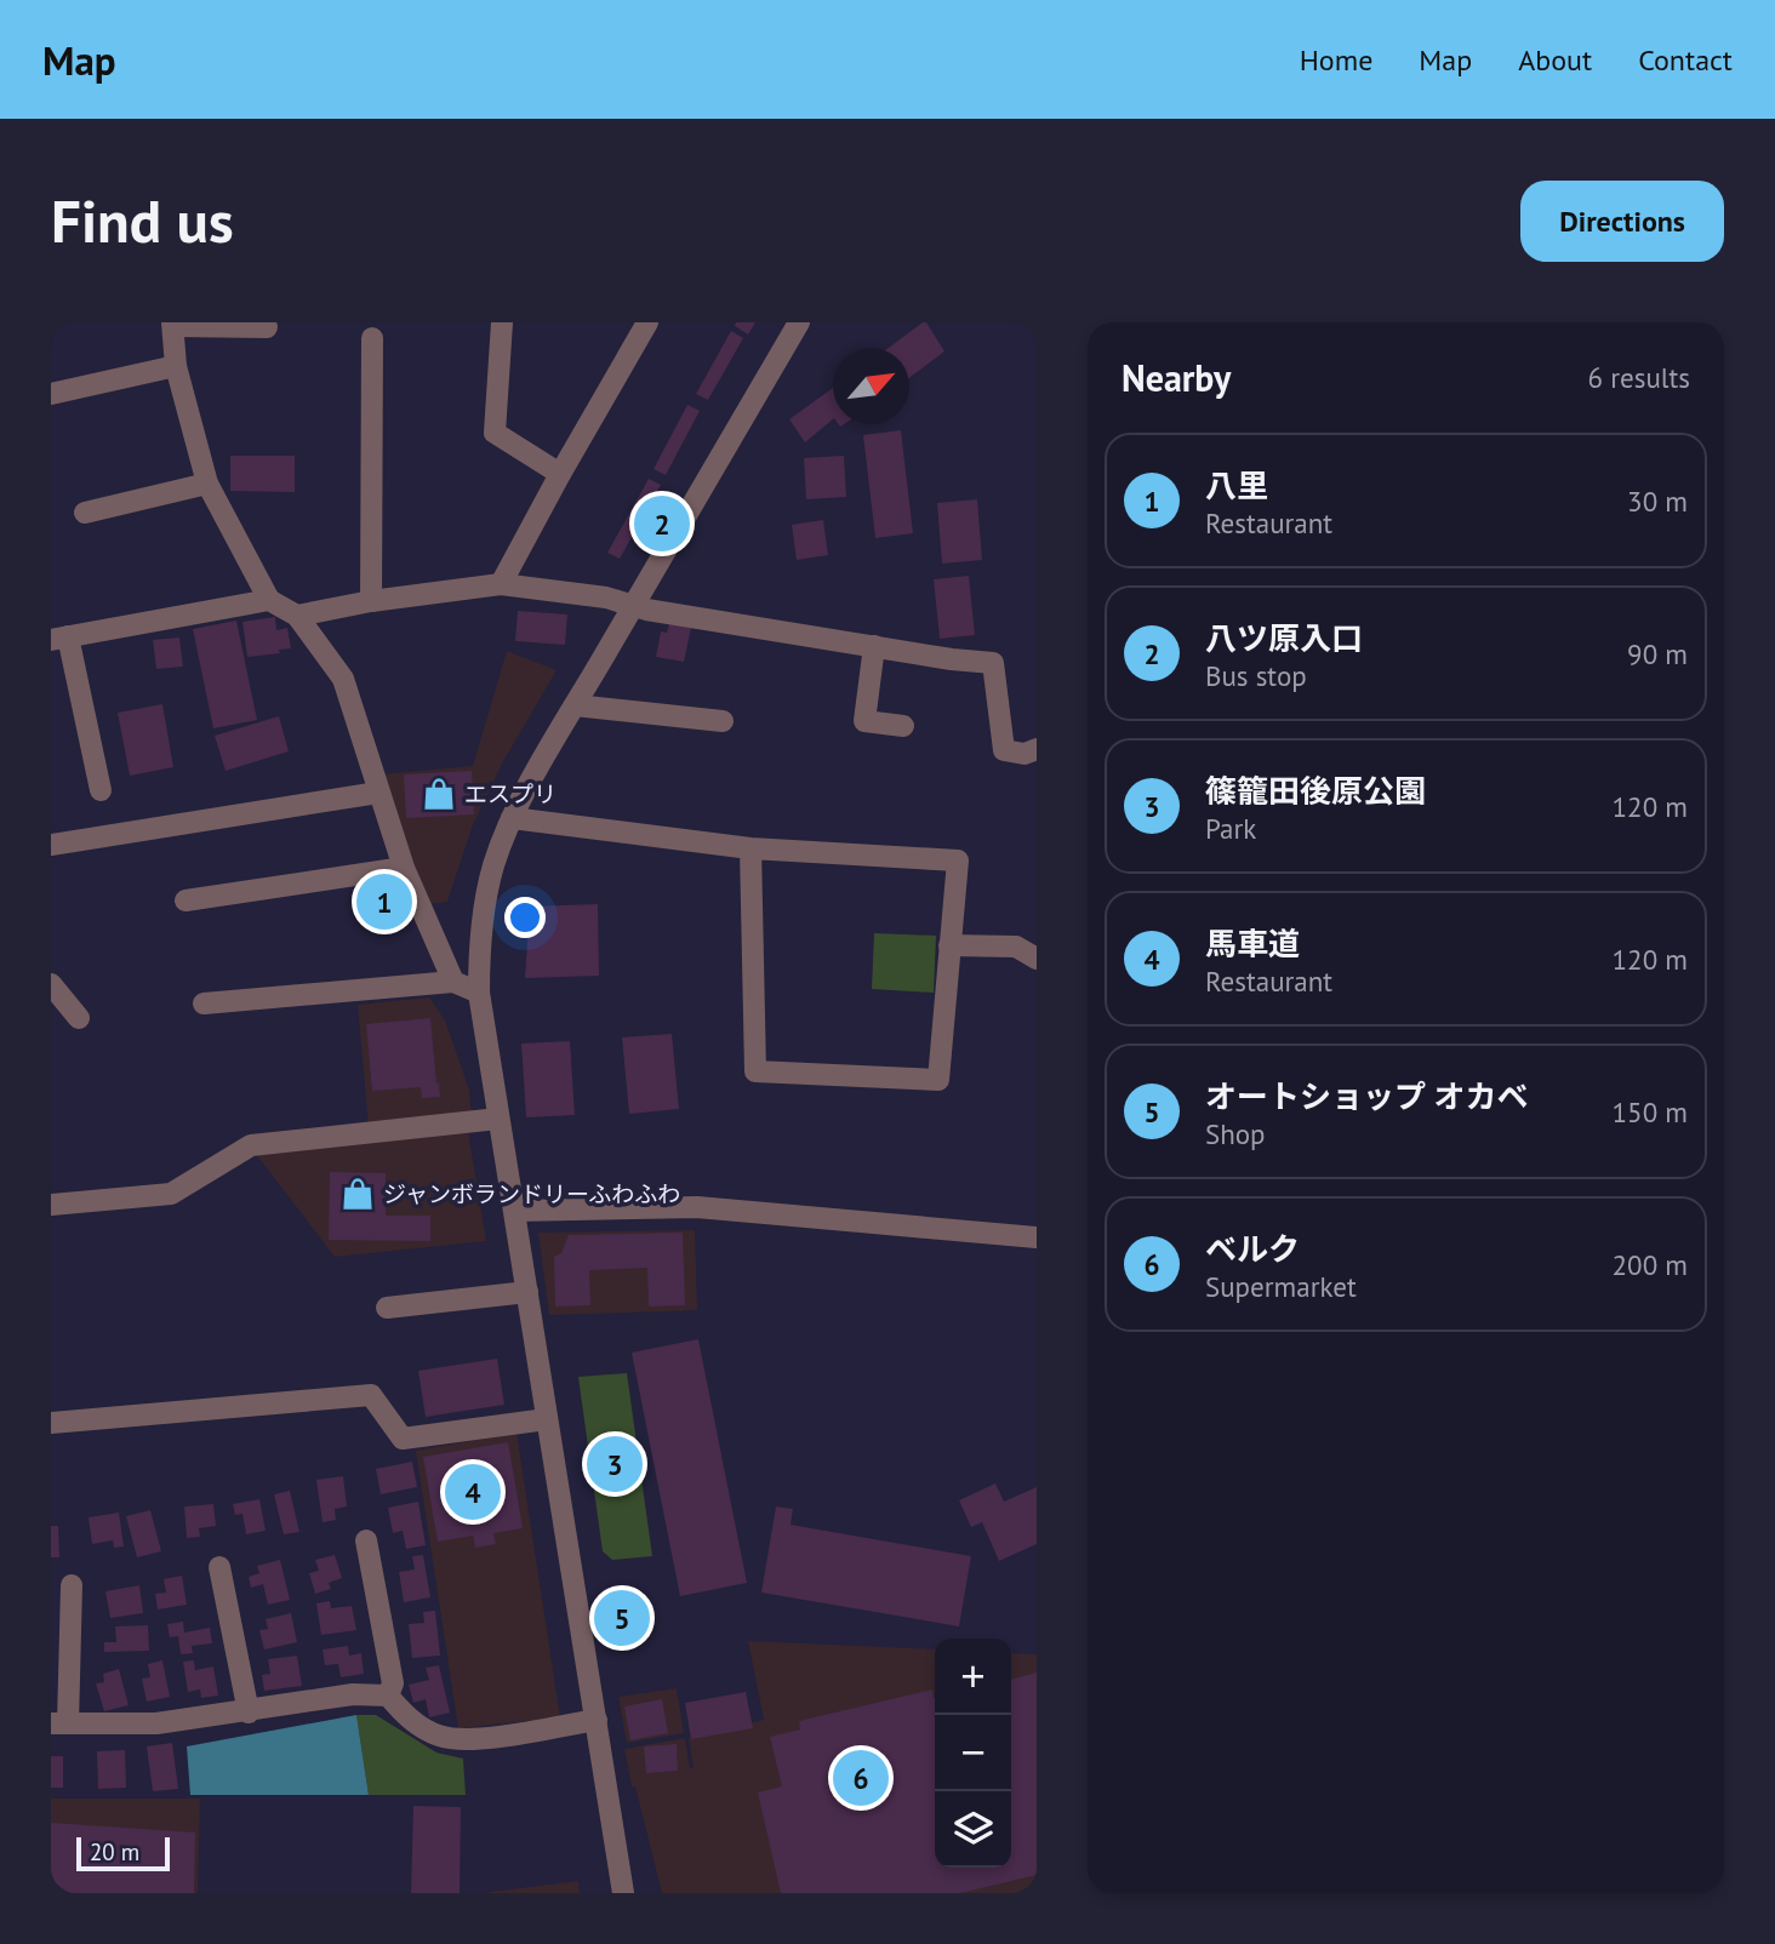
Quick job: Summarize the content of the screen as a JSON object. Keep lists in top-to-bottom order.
{
  "places": {
    "shop": ["エスプリ", "ジャンボランドリーふわふわ"]
  },
  "scale_bar": "20 m",
  "north": "top right",
  "page": {
    "header": "Map",
    "nav": [
      "Home",
      "Map",
      "About",
      "Contact"
    ],
    "buttons": "Directions",
    "title": "Find us",
    "heading": ["Nearby", "6 results"],
    "list": [
      {
        "mark": "1",
        "name": "八里",
        "note": "Restaurant",
        "value": "30 m"
      },
      {
        "mark": "2",
        "name": "八ツ原入口",
        "note": "Bus stop",
        "value": "90 m"
      },
      {
        "mark": "3",
        "name": "篠籠田後原公園",
        "note": "Park",
        "value": "120 m"
      },
      {
        "mark": "4",
        "name": "馬車道",
        "note": "Restaurant",
        "value": "120 m"
      },
      {
        "mark": "5",
        "name": "オートショップ オカベ",
        "note": "Shop",
        "value": "150 m"
      },
      {
        "mark": "6",
        "name": "ベルク",
        "note": "Supermarket",
        "value": "200 m"
      }
    ],
    "pins": [
      "2",
      "1",
      "3",
      "4",
      "5",
      "6"
    ],
    "map_buttons": ["+", "−"],
    "scale": "20 m"
  }
}
